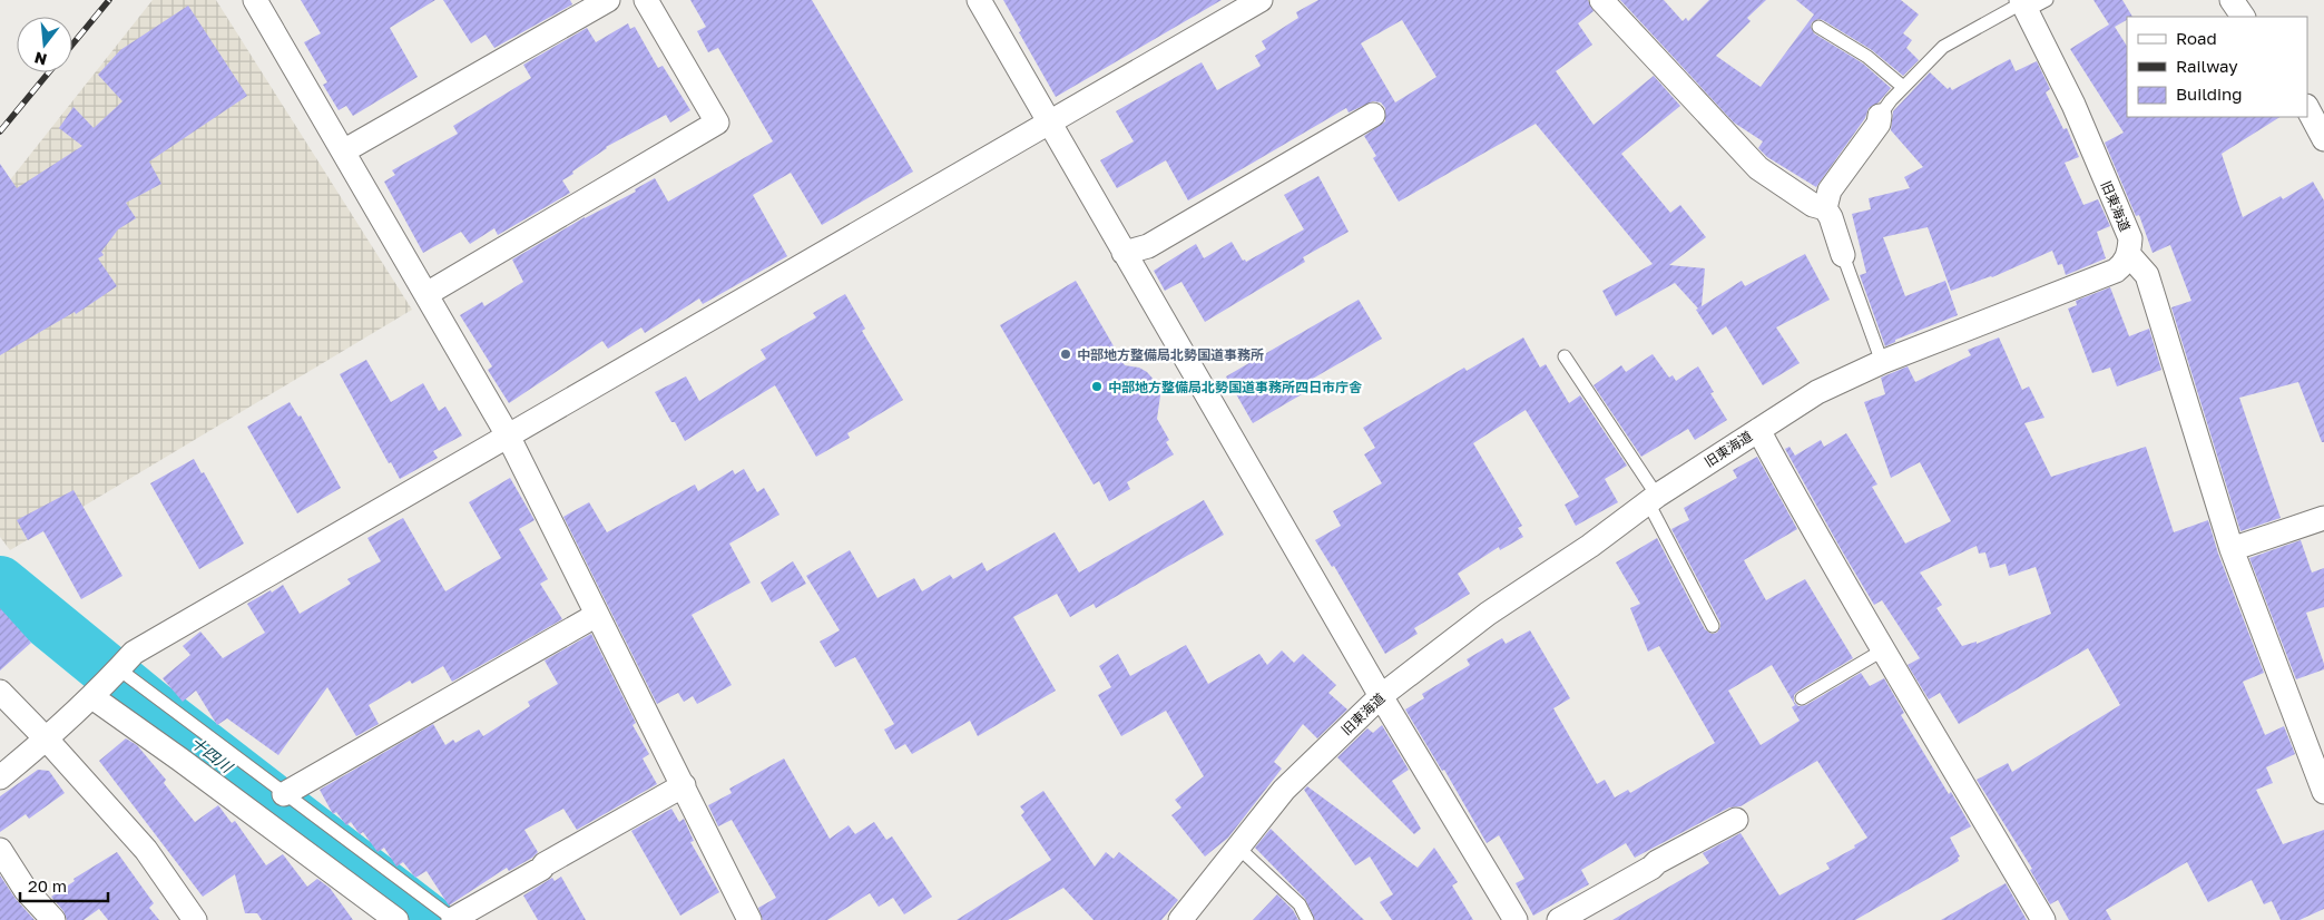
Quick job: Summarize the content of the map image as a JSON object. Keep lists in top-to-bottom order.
{
  "streets": {
    "street": ["旧東海道"]
  },
  "water": ["十四川"],
  "places": ["中部地方整備局北勢国道事務所", "中部地方整備局北勢国道事務所四日市庁舎"],
  "legend": ["Road", "Railway", "Building"],
  "scale_bar": "20 m",
  "north": "bottom"
}
